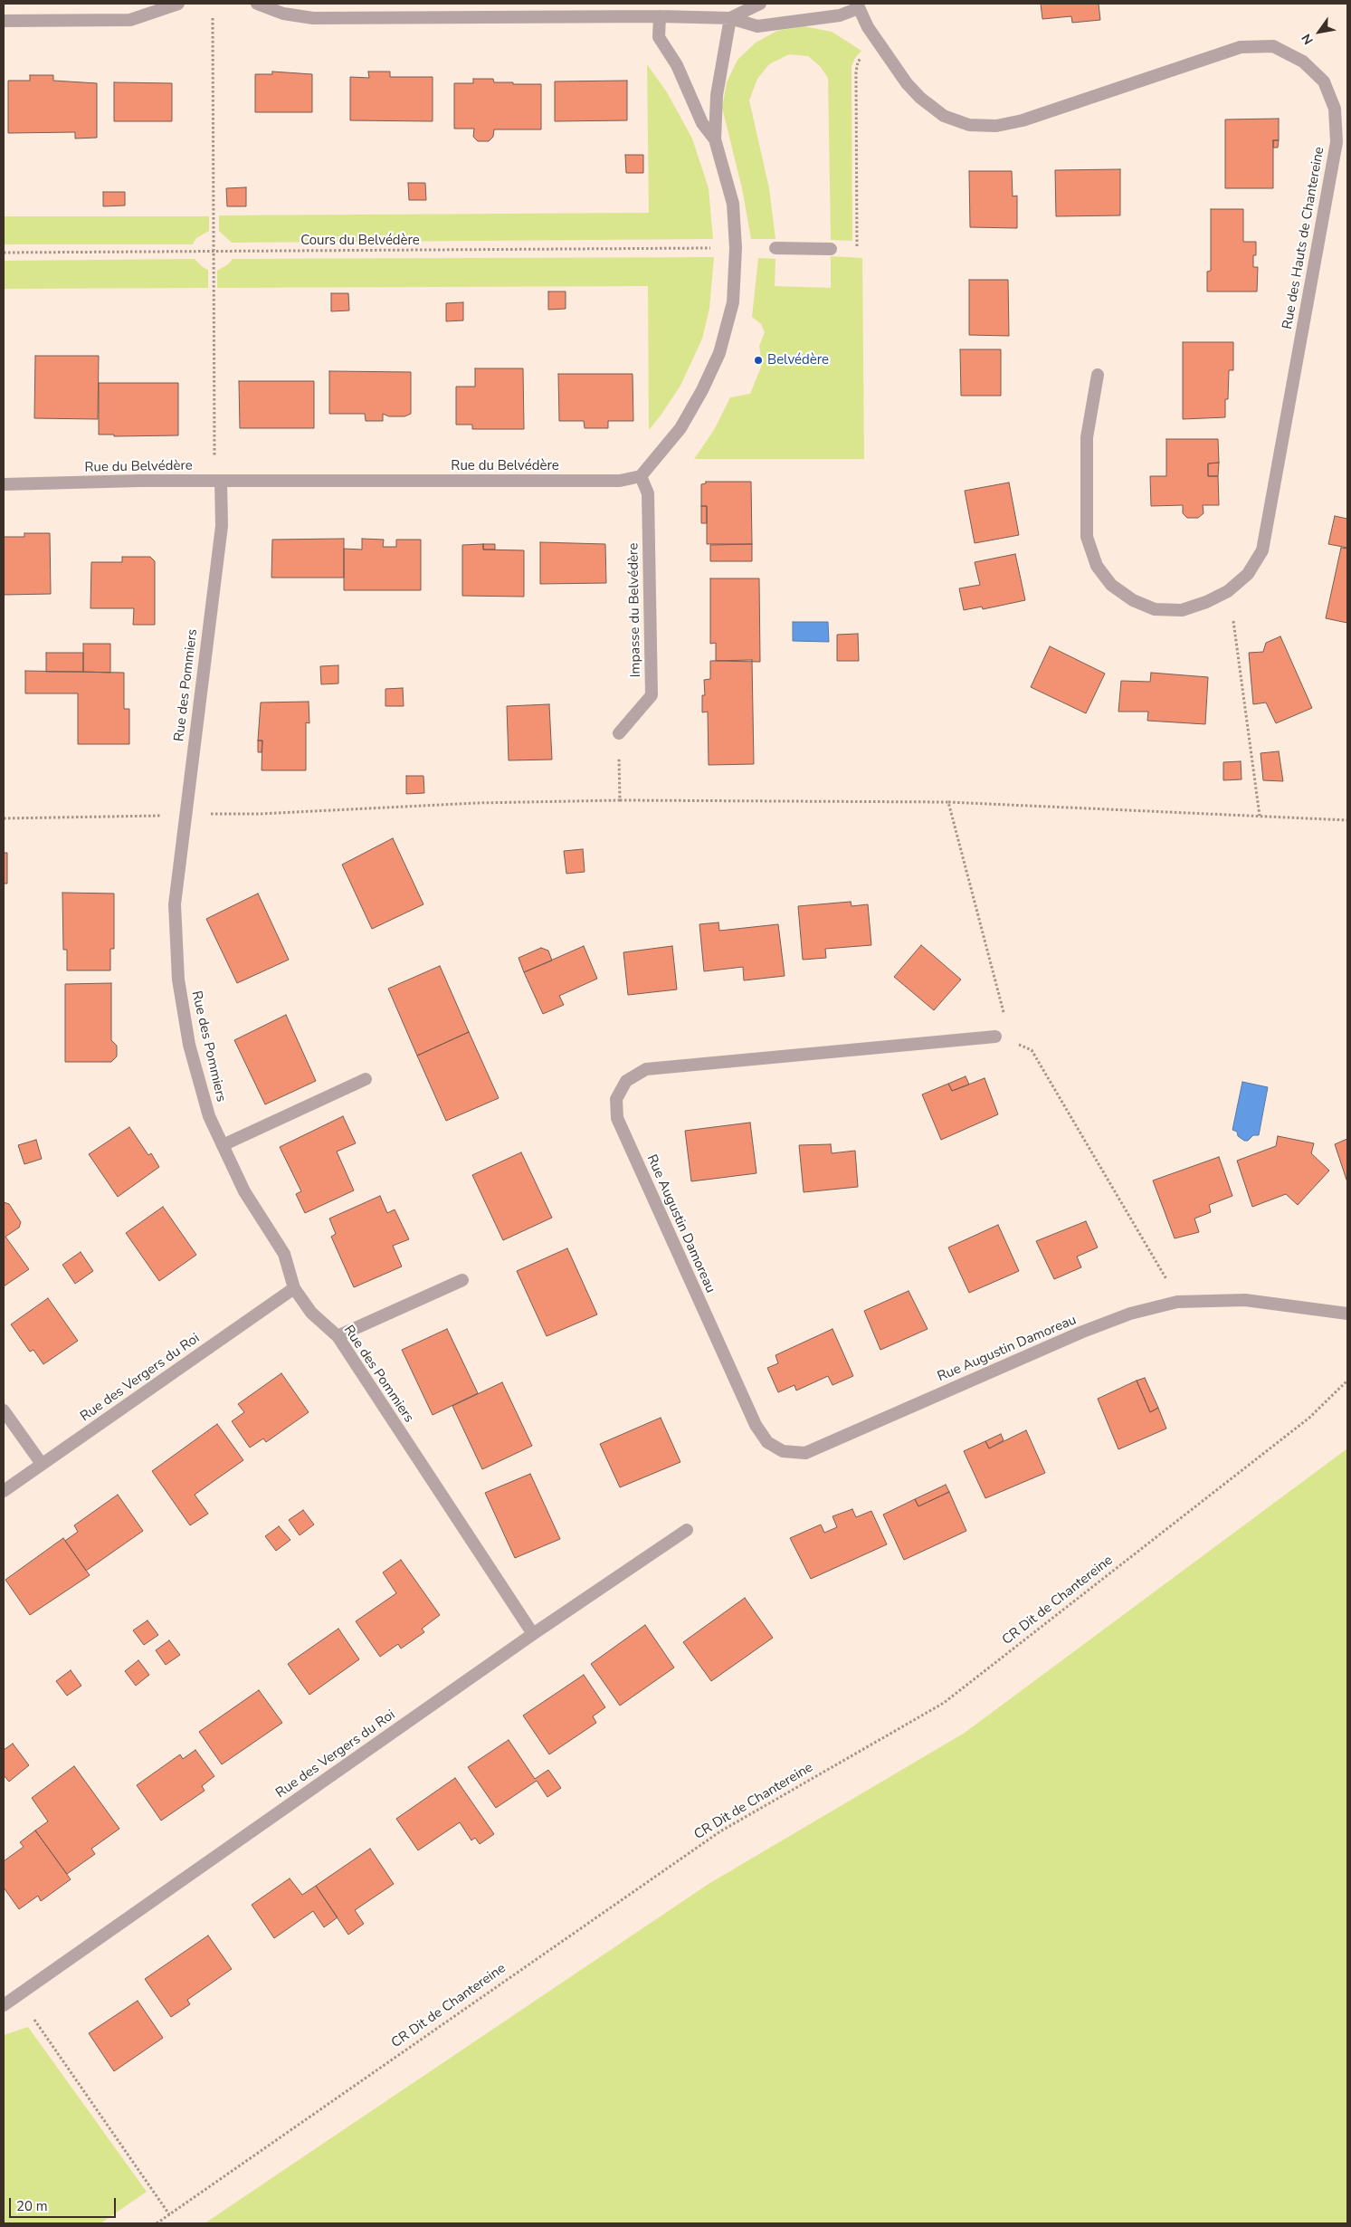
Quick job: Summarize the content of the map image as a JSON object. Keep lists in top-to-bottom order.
{
  "streets": {
    "street": [
      "Rue des Hauts de Chantereine",
      "Rue du Belvédère",
      "Impasse du Belvédère",
      "Rue des Pommiers",
      "Rue Augustin Damoreau",
      "Rue des Vergers du Roi"
    ],
    "path": ["Cours du Belvédère", "CR Dit de Chantereine"]
  },
  "crossings": [
    ["Rue du Belvédère", "Impasse du Belvédère"],
    ["Rue du Belvédère", "Rue des Pommiers"],
    ["Rue des Pommiers", "Rue des Vergers du Roi"]
  ],
  "places": ["Belvédère"],
  "scale_bar": "20 m",
  "north": "bottom left"
}
